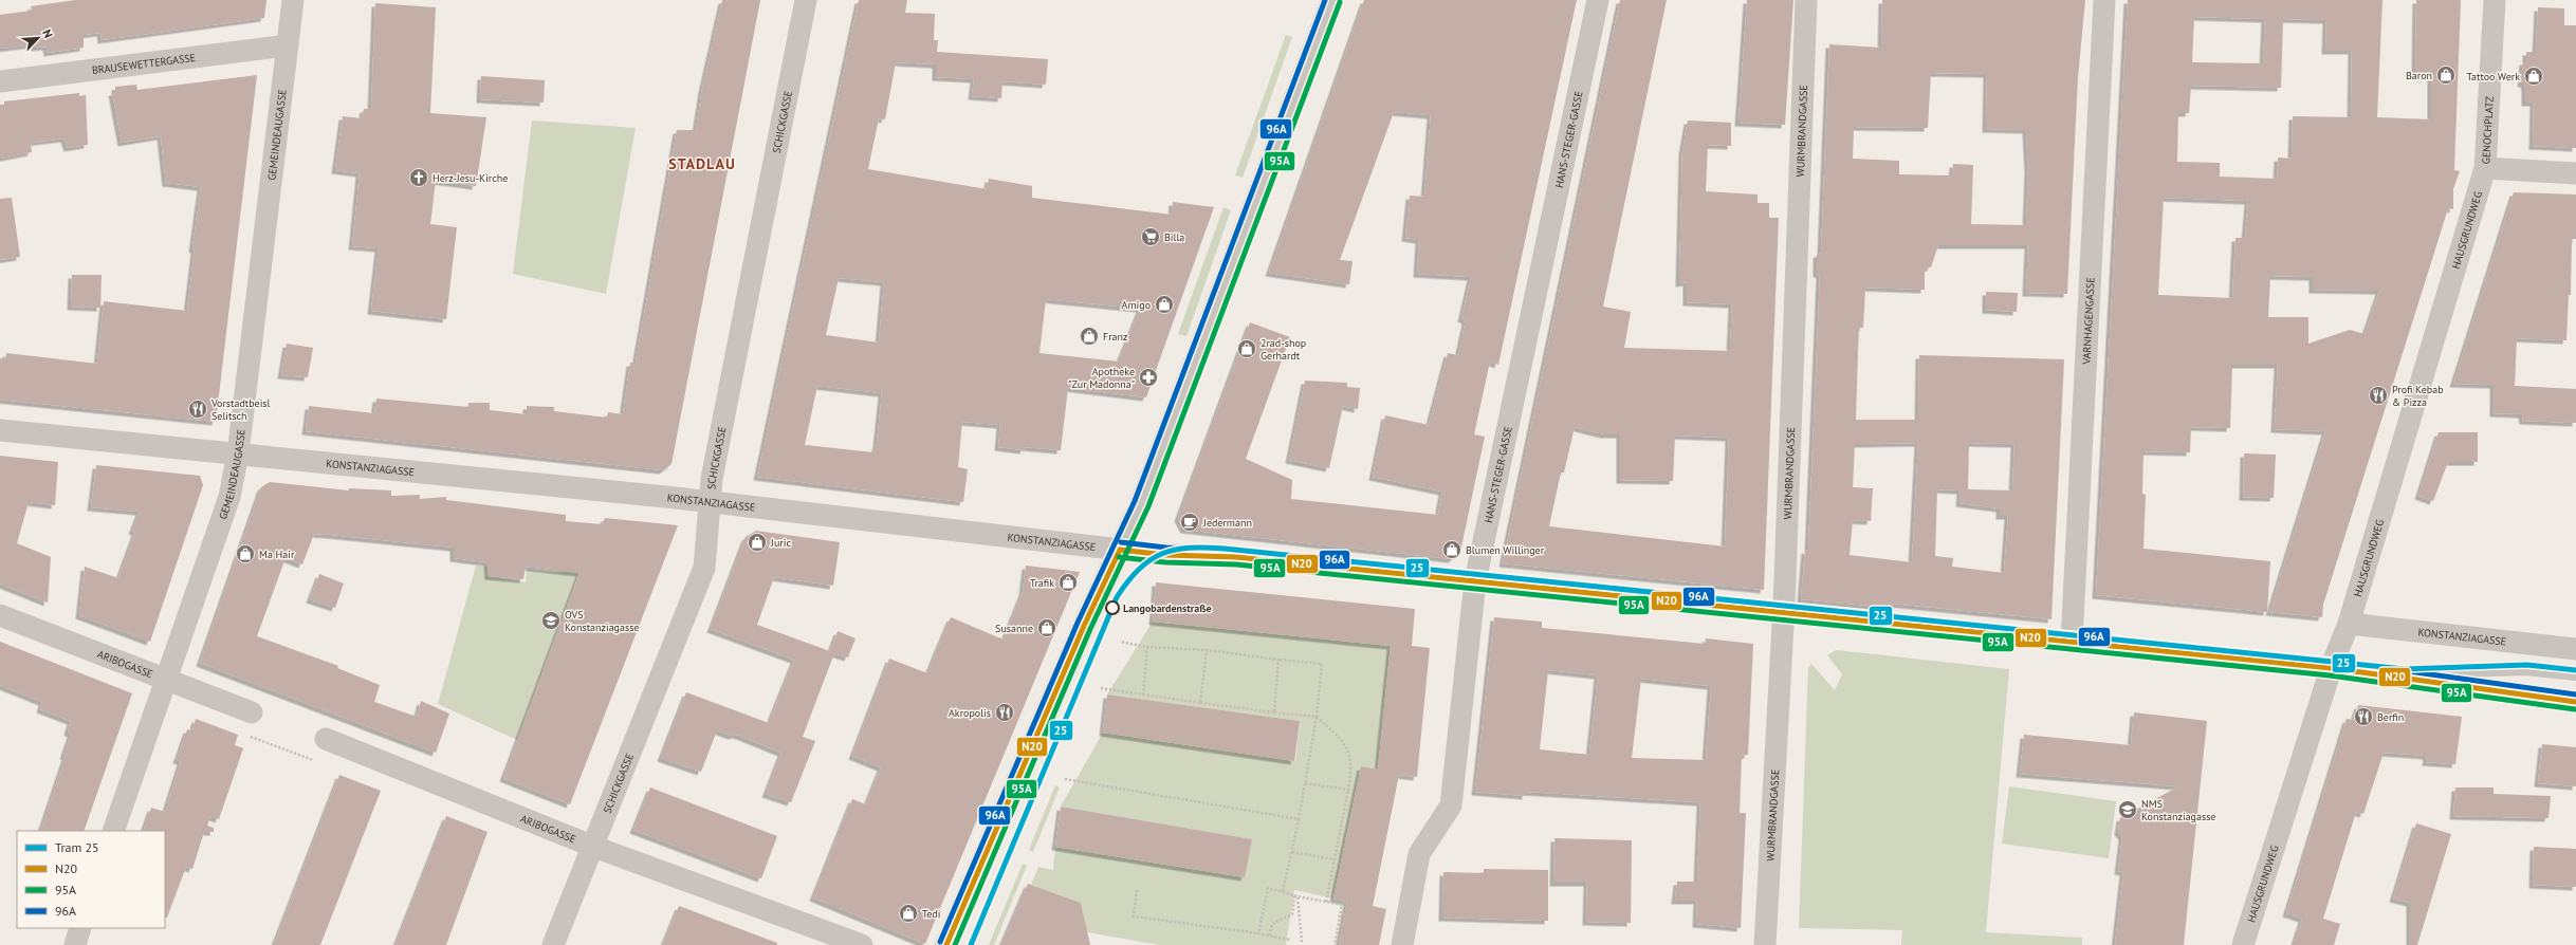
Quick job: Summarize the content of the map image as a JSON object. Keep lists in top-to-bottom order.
{
  "streets": {
    "street": [
      "BRAUSEWETTERGASSE",
      "SCHICKGASSE",
      "WURMBRANDGASSE",
      "GENOCHPLATZ",
      "GEMEINDEAUGASSE",
      "HANS-STEGER-GASSE",
      "HAUSGRUNDWEG",
      "VARNHAGENGASSE",
      "KONSTANZIAGASSE",
      "ARIBOGASSE"
    ]
  },
  "crossings": [
    ["BRAUSEWETTERGASSE", "GEMEINDEAUGASSE"],
    ["SCHICKGASSE", "KONSTANZIAGASSE"],
    ["SCHICKGASSE", "ARIBOGASSE"],
    ["WURMBRANDGASSE", "KONSTANZIAGASSE"],
    ["GENOCHPLATZ", "HAUSGRUNDWEG"],
    ["GEMEINDEAUGASSE", "KONSTANZIAGASSE"],
    ["GEMEINDEAUGASSE", "ARIBOGASSE"],
    ["HANS-STEGER-GASSE", "KONSTANZIAGASSE"],
    ["HAUSGRUNDWEG", "KONSTANZIAGASSE"],
    ["VARNHAGENGASSE", "KONSTANZIAGASSE"]
  ],
  "districts": ["STADLAU"],
  "places": {
    "shop": [
      "Baron",
      "Tattoo Werk",
      "Amigo",
      "Franz",
      "2rad-shop Gerhardt",
      "Juric",
      "Blumen Willinger",
      "Ma Hair",
      "Trafik",
      "Susanne",
      "Tedi"
    ],
    "church": ["Herz-Jesu-Kirche"],
    "supermarket": ["Billa"],
    "pharmacy": ["Apotheke \"Zur Madonna\""],
    "restaurant": [
      "Profi Kebab & Pizza",
      "Vorstadtbeisl Selitsch",
      "Akropolis",
      "Berfin"
    ],
    "cafe": ["Jedermann"],
    "other": ["Langobardenstraße"],
    "school or university": ["OVS Konstanziagasse", "NMS Konstanziagasse"]
  },
  "lines": [
    "transit line 96A",
    "transit line 95A",
    "tram line 25",
    "transit line N20"
  ],
  "legend": [
    "Tram 25",
    "N20",
    "95A",
    "96A"
  ],
  "north": "top right"
}
